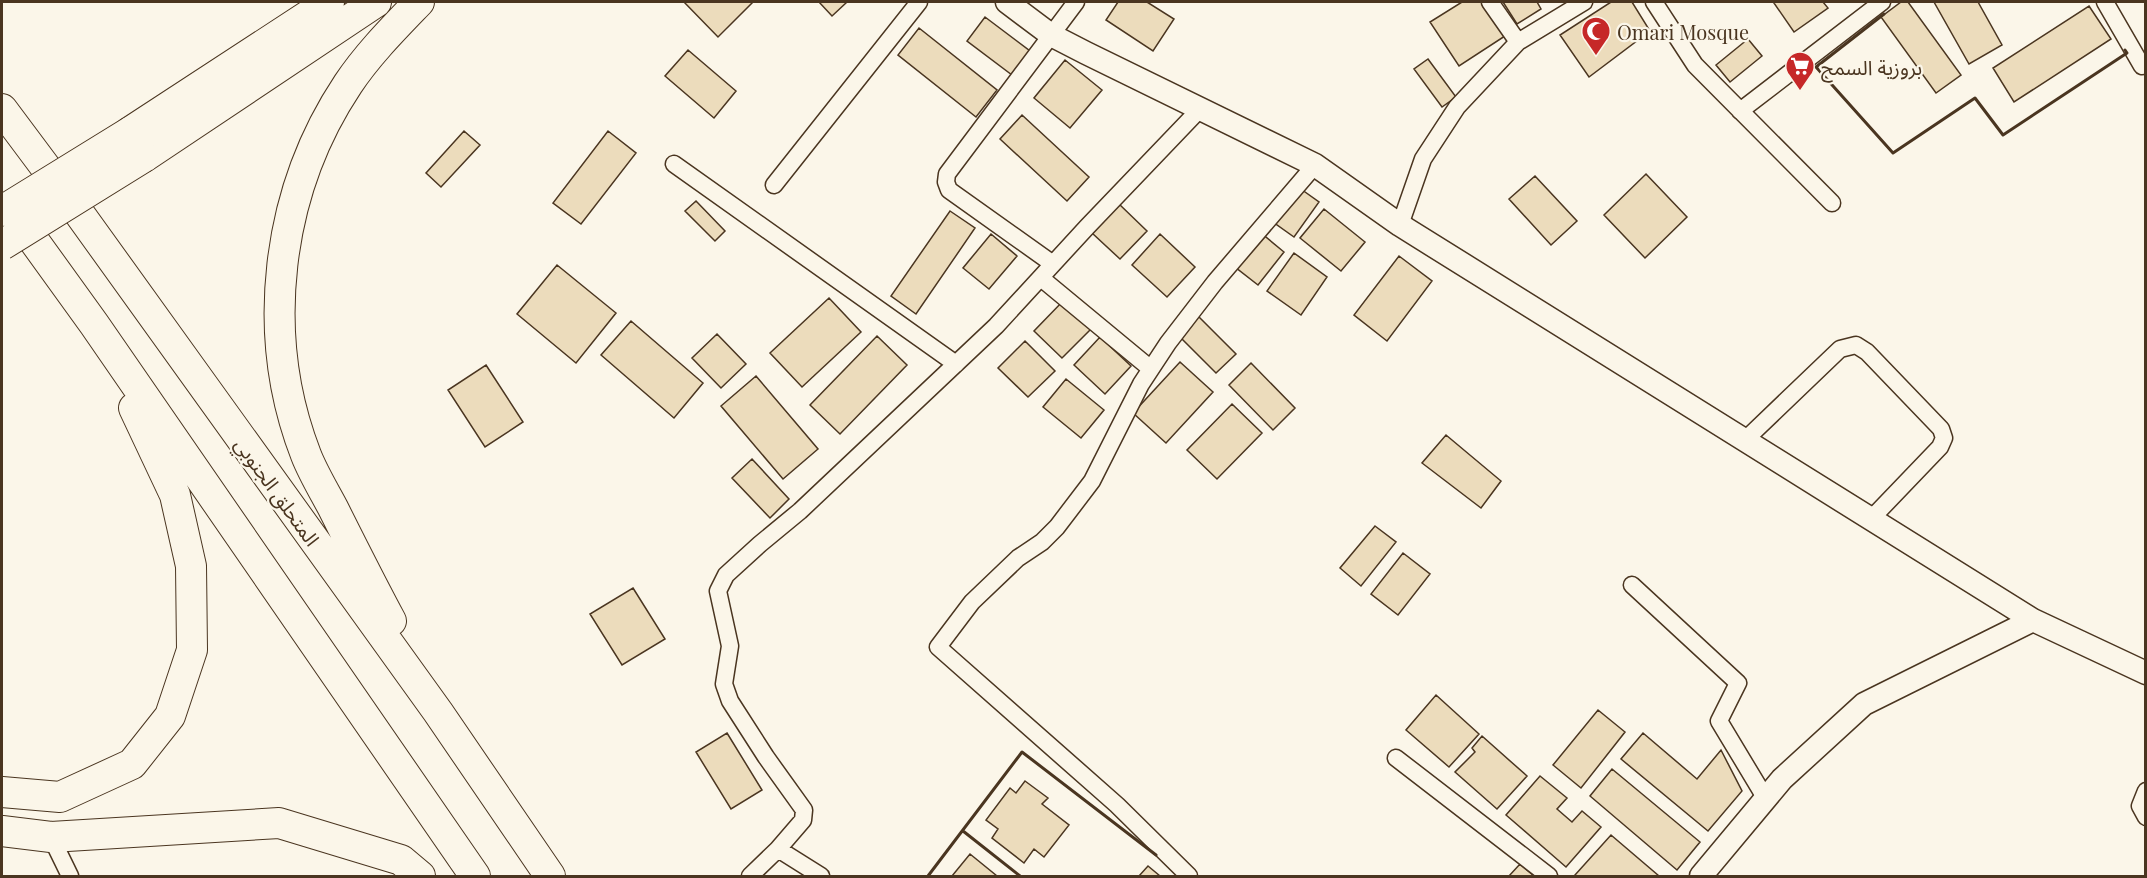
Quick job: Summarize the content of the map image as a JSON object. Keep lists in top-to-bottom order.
{
  "streets": {
    "highway": ["المتحلق الجنوبي"]
  },
  "places": {
    "mosque": ["Omari Mosque"],
    "supermarket": ["بروزية السمح"]
  }
}
